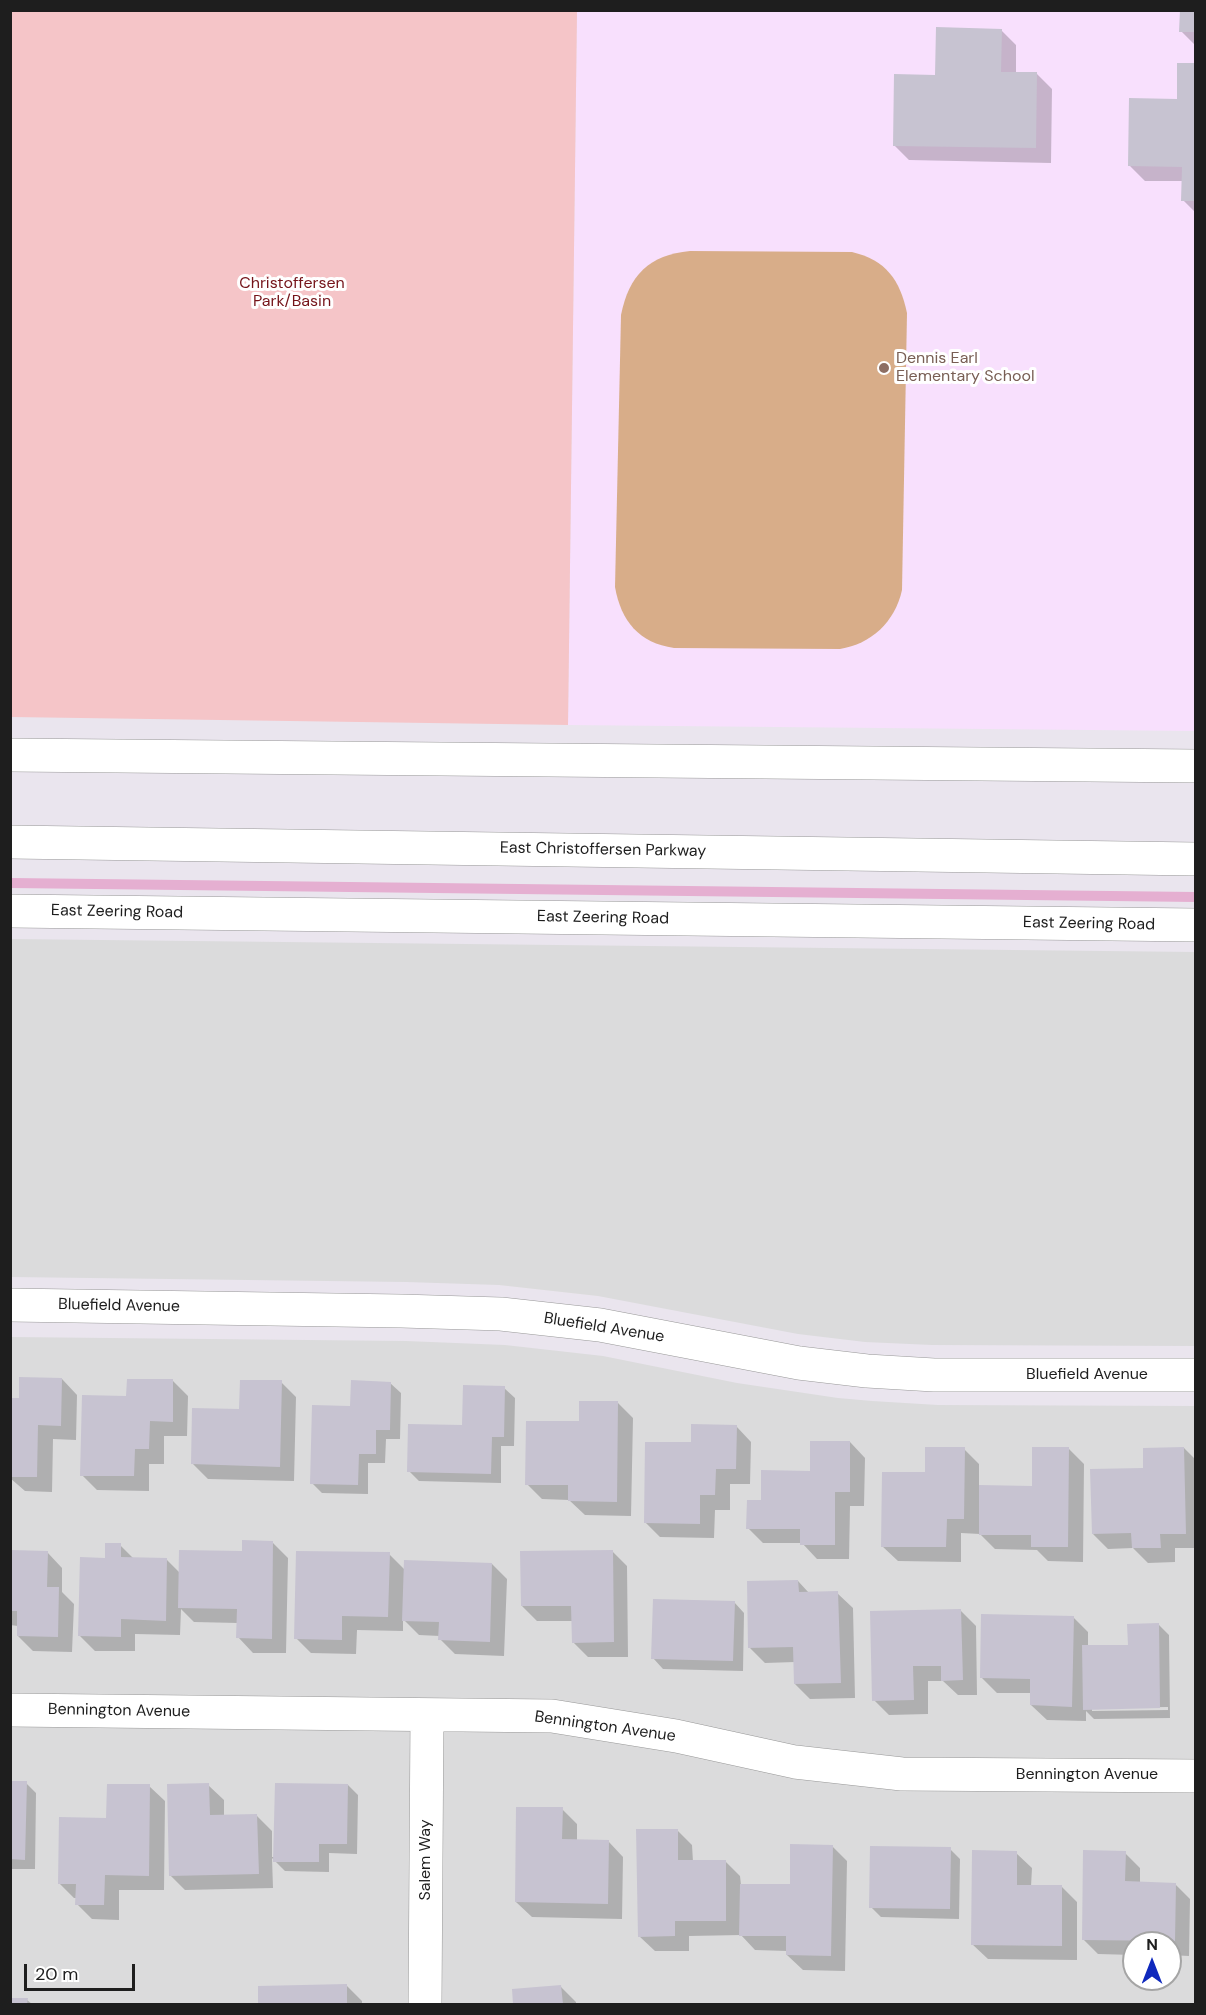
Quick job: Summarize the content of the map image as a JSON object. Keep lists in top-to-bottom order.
{
  "streets": {
    "street": [
      "East Christoffersen Parkway",
      "East Zeering Road",
      "Bluefield Avenue",
      "Bennington Avenue",
      "Salem Way"
    ]
  },
  "crossings": [
    ["Bennington Avenue", "Salem Way"]
  ],
  "parks": ["Christoffersen Park/Basin"],
  "places": ["Dennis Earl Elementary School"],
  "scale_bar": "20 m",
  "north": "top"
}
